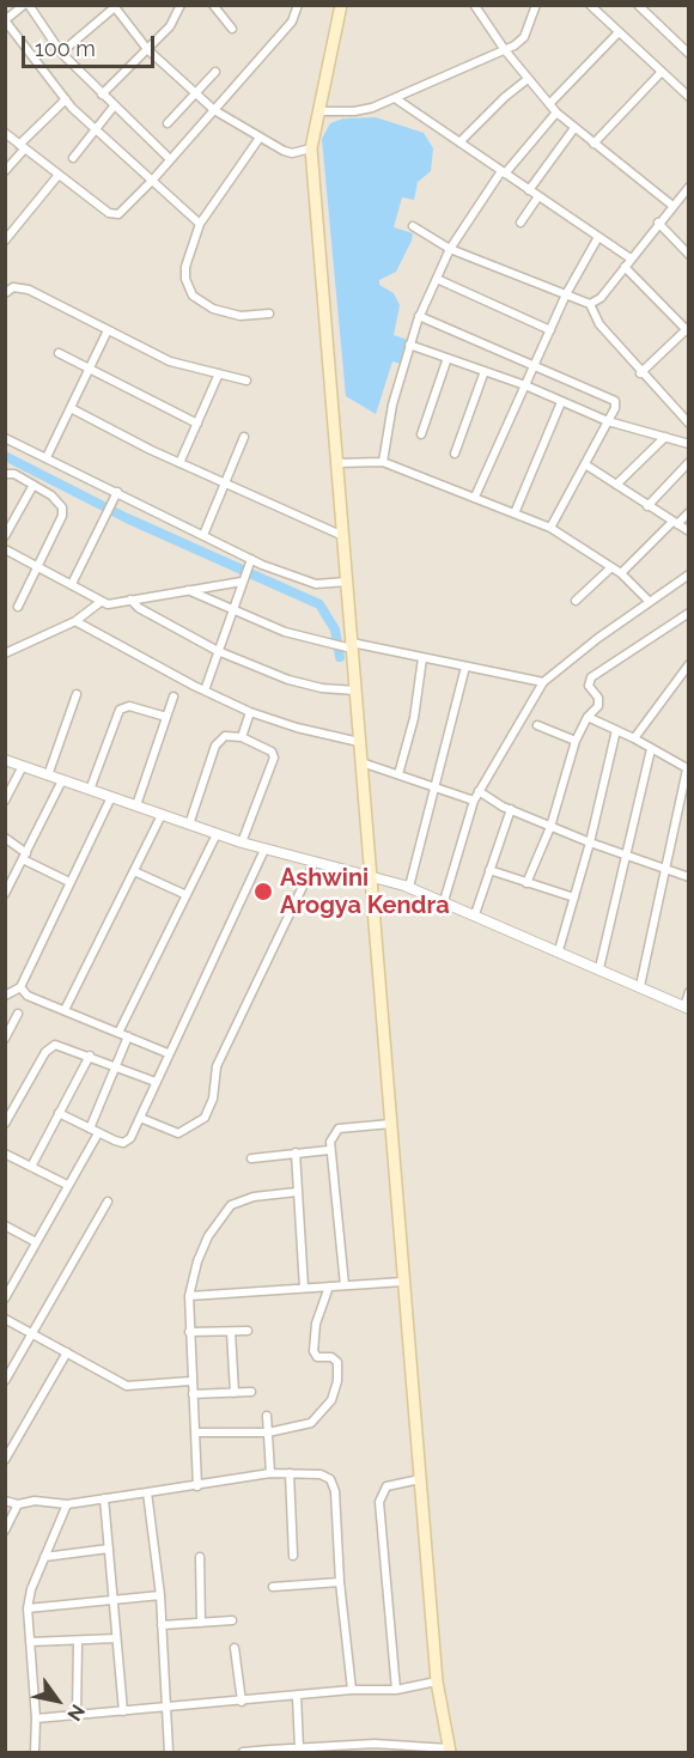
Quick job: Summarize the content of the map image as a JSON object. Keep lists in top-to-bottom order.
{
  "places": ["Ashwini Arogya Kendra"],
  "scale_bar": "100 m",
  "north": "bottom right"
}
